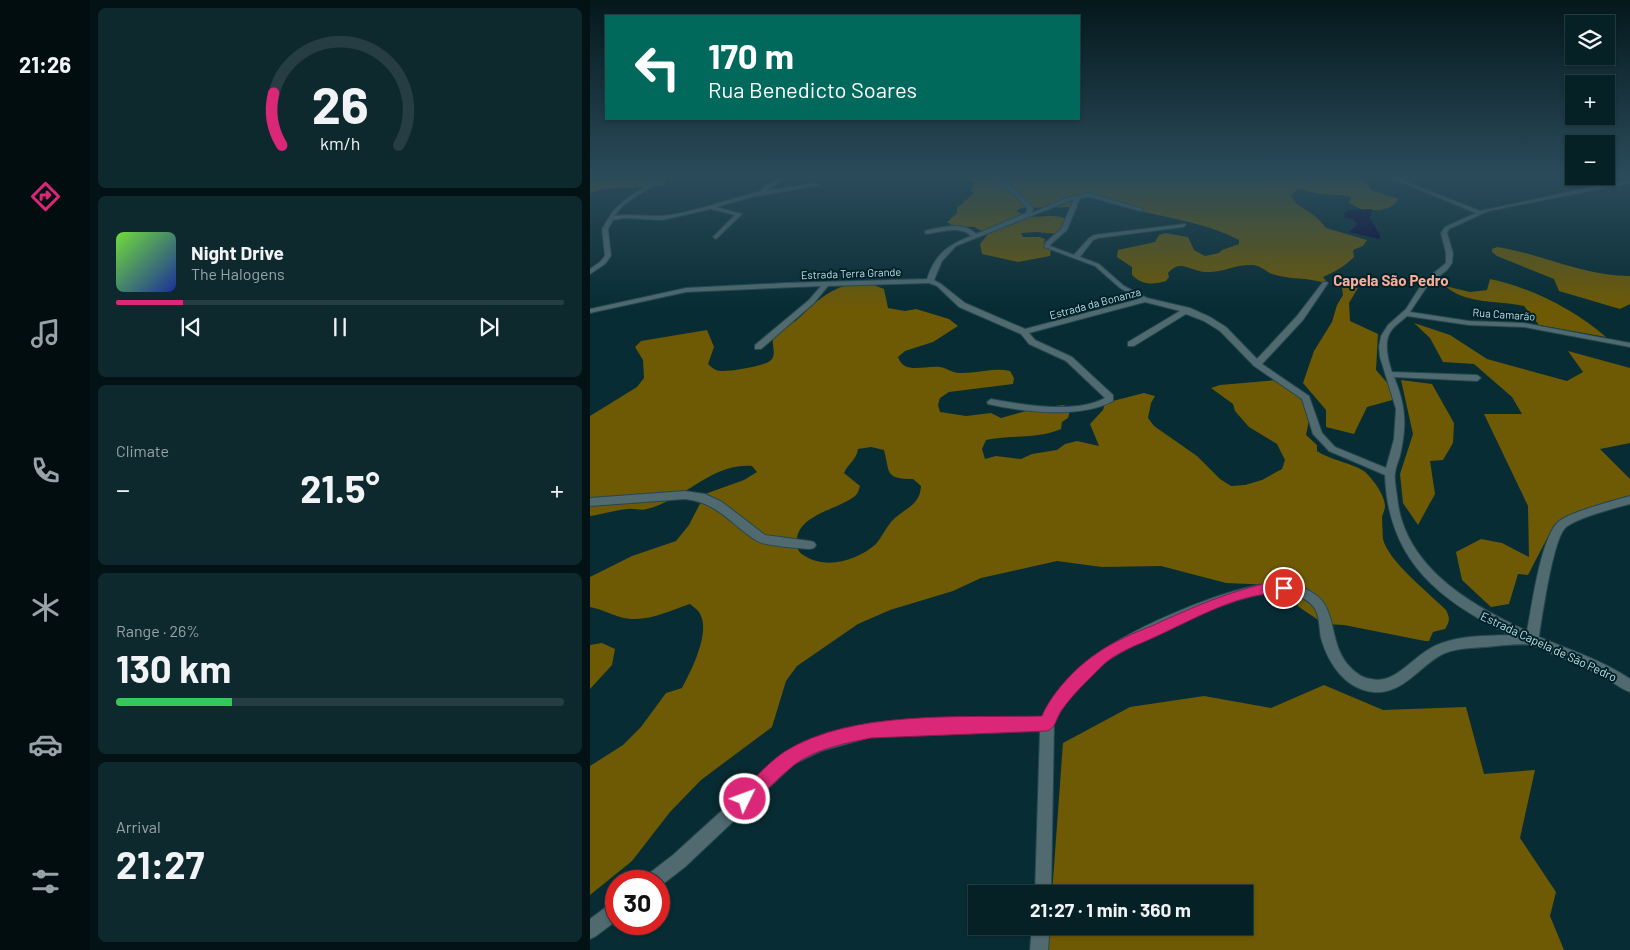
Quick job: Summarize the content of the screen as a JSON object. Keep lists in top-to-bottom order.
{
  "streets": {
    "street": [
      "Estrada Terra Grande",
      "Estrada da Bonanza",
      "Rua Camarão",
      "Estrada Capela de São Pedro"
    ]
  },
  "crossings": [
    ["Estrada da Bonanza", "Estrada Capela de São Pedro"],
    ["Rua Camarão", "Estrada Capela de São Pedro"]
  ],
  "districts": ["Capela São Pedro"],
  "page": {
    "tabs": "21:26",
    "map_buttons": ["+", "−"],
    "turn": ["170 m", "Rua Benedicto Soares"],
    "song": ["Night Drive", "The Halogens"],
    "tile": [
      "Climate",
      ["Range · 26%", "130 km"],
      ["Arrival", "21:27"]
    ],
    "heat": ["−", "21.5°", "+"],
    "limit": "30",
    "trip": "21:27 · 1 min · 360 m",
    "gauge": ["26", "km/h"]
  }
}
